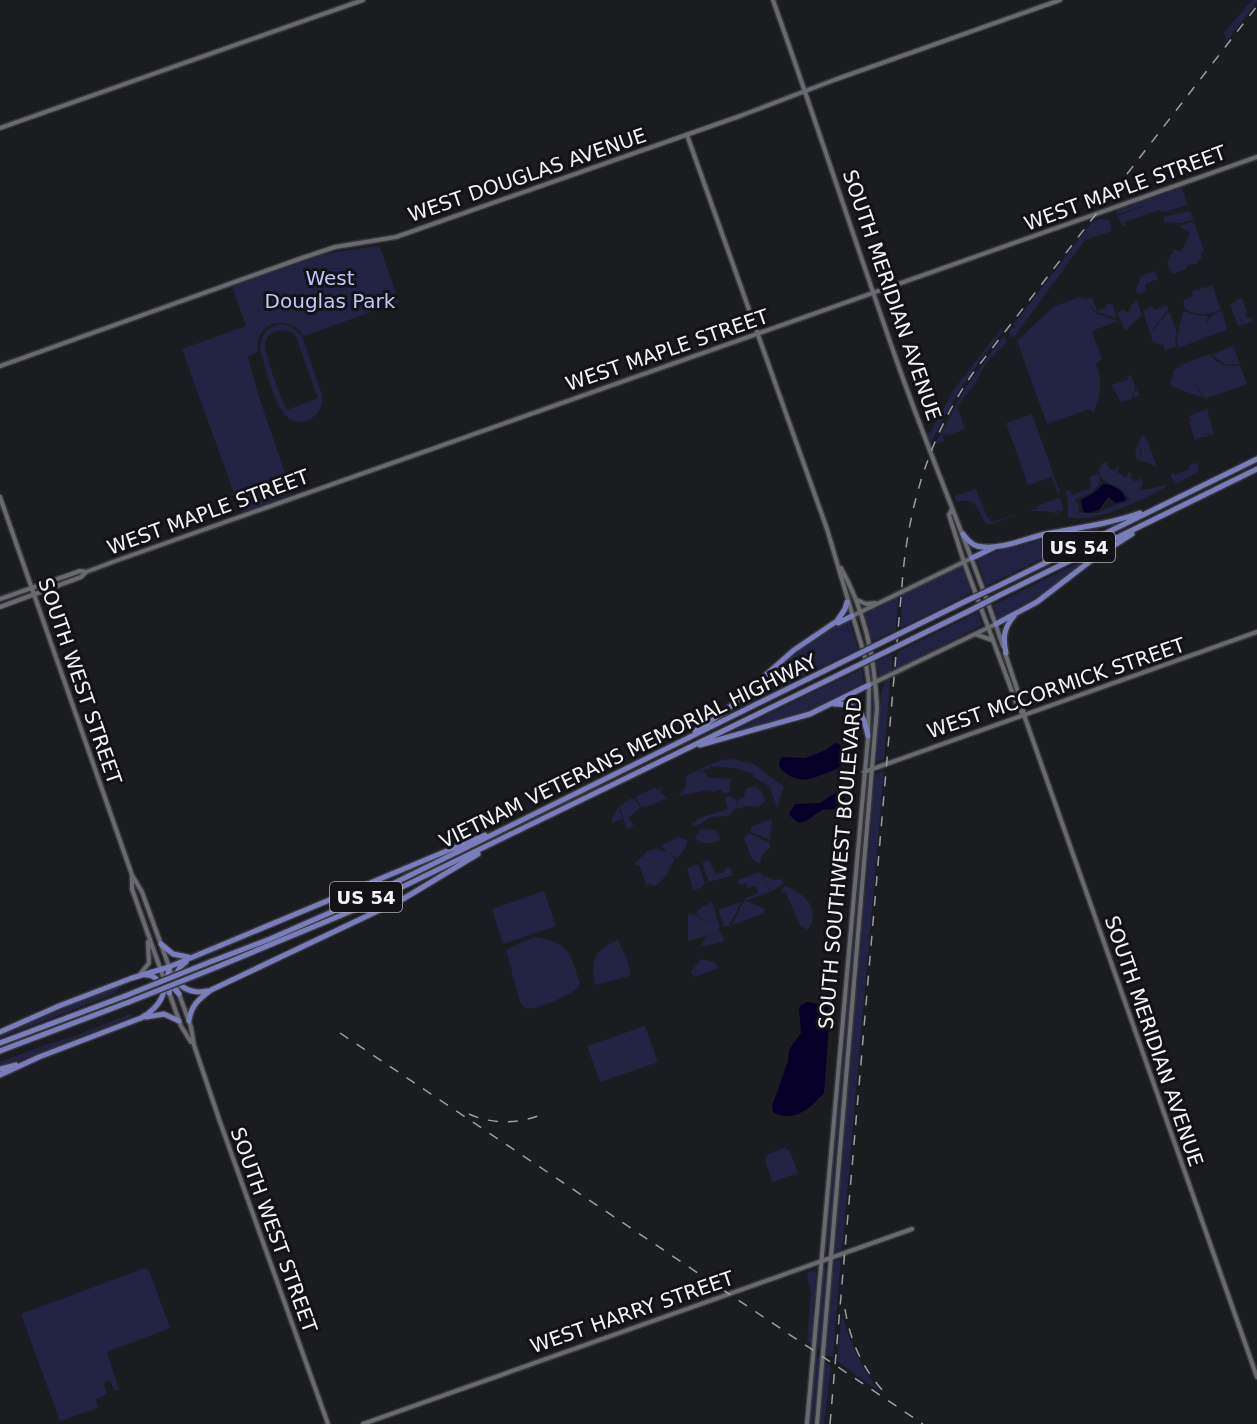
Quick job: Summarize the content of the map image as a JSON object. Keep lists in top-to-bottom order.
{
  "streets": {
    "highway": ["US 54", "VIETNAM VETERANS MEMORIAL HIGHWAY"],
    "main road": [
      "WEST DOUGLAS AVENUE",
      "WEST MAPLE STREET",
      "SOUTH MERIDIAN AVENUE",
      "SOUTH WEST STREET",
      "WEST MCCORMICK STREET",
      "SOUTH SOUTHWEST BOULEVARD",
      "WEST HARRY STREET"
    ]
  },
  "crossings": [
    ["WEST DOUGLAS AVENUE", "SOUTH MERIDIAN AVENUE"],
    ["WEST MAPLE STREET", "SOUTH MERIDIAN AVENUE"],
    ["WEST MAPLE STREET", "SOUTH WEST STREET"],
    ["SOUTH MERIDIAN AVENUE", "WEST MCCORMICK STREET"],
    ["WEST MCCORMICK STREET", "SOUTH SOUTHWEST BOULEVARD"],
    ["SOUTH SOUTHWEST BOULEVARD", "WEST HARRY STREET"]
  ],
  "parks": ["West Douglas Park"]
}
